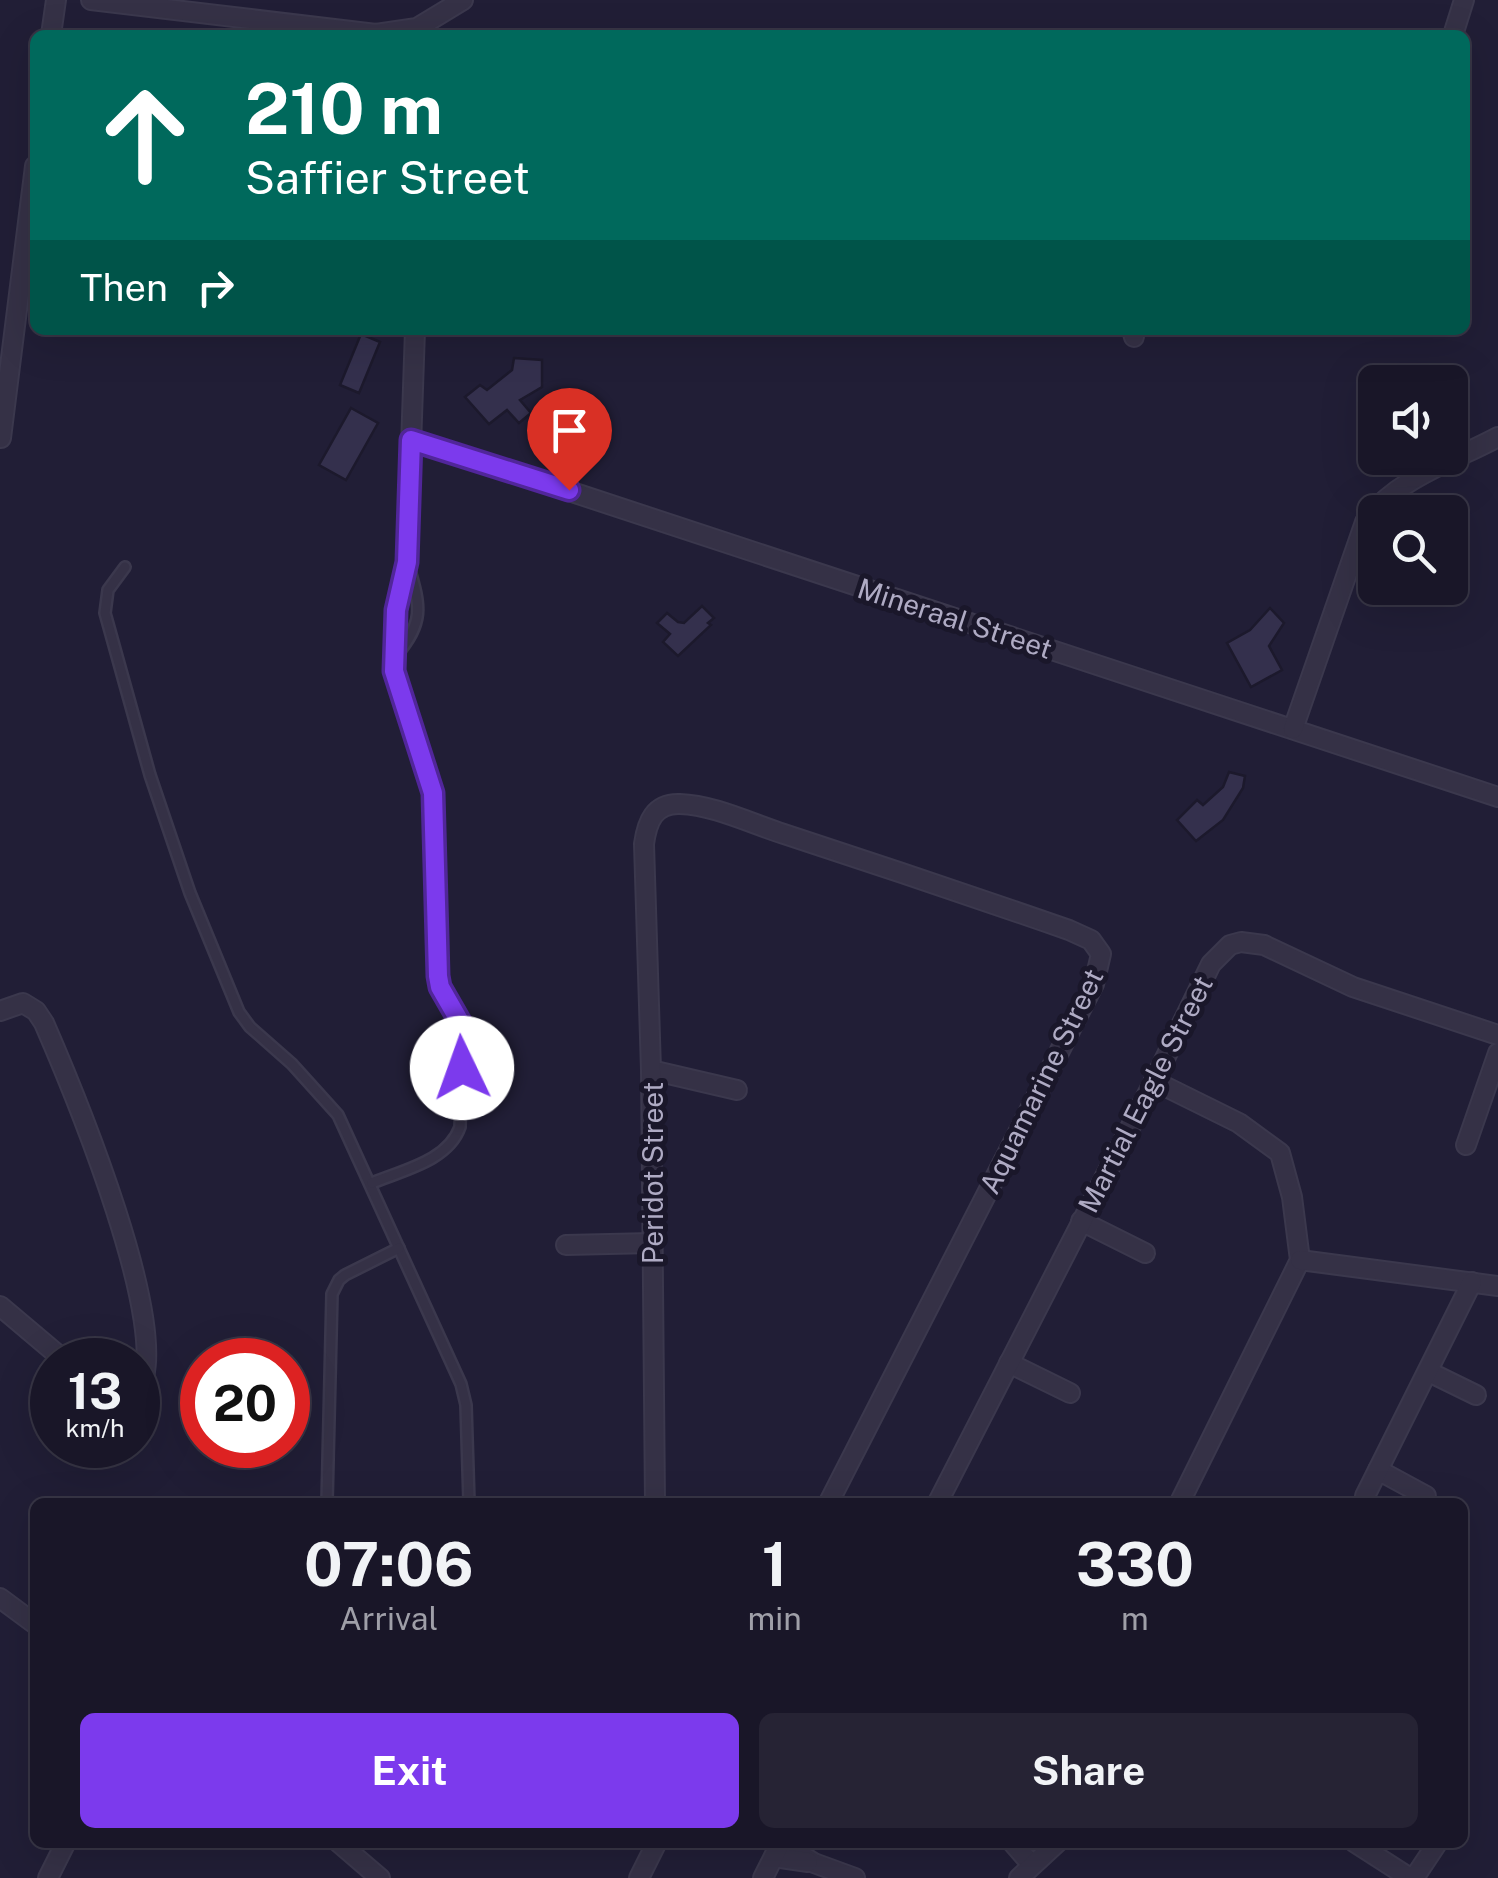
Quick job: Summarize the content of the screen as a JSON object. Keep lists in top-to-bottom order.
{
  "streets": {
    "street": [
      "Mineraal Street",
      "Aquamarine Street",
      "Martial Eagle Street",
      "Peridot Street"
    ]
  },
  "crossings": [
    ["Aquamarine Street", "Peridot Street"]
  ],
  "page": {
    "turn": ["210 m", "Saffier Street"],
    "then": "Then",
    "speed": "13 km/h",
    "limit": "20",
    "eta": [
      "07:06",
      "Arrival",
      "1",
      "min",
      "330",
      "m"
    ],
    "buttons": ["Exit", "Share"]
  }
}
